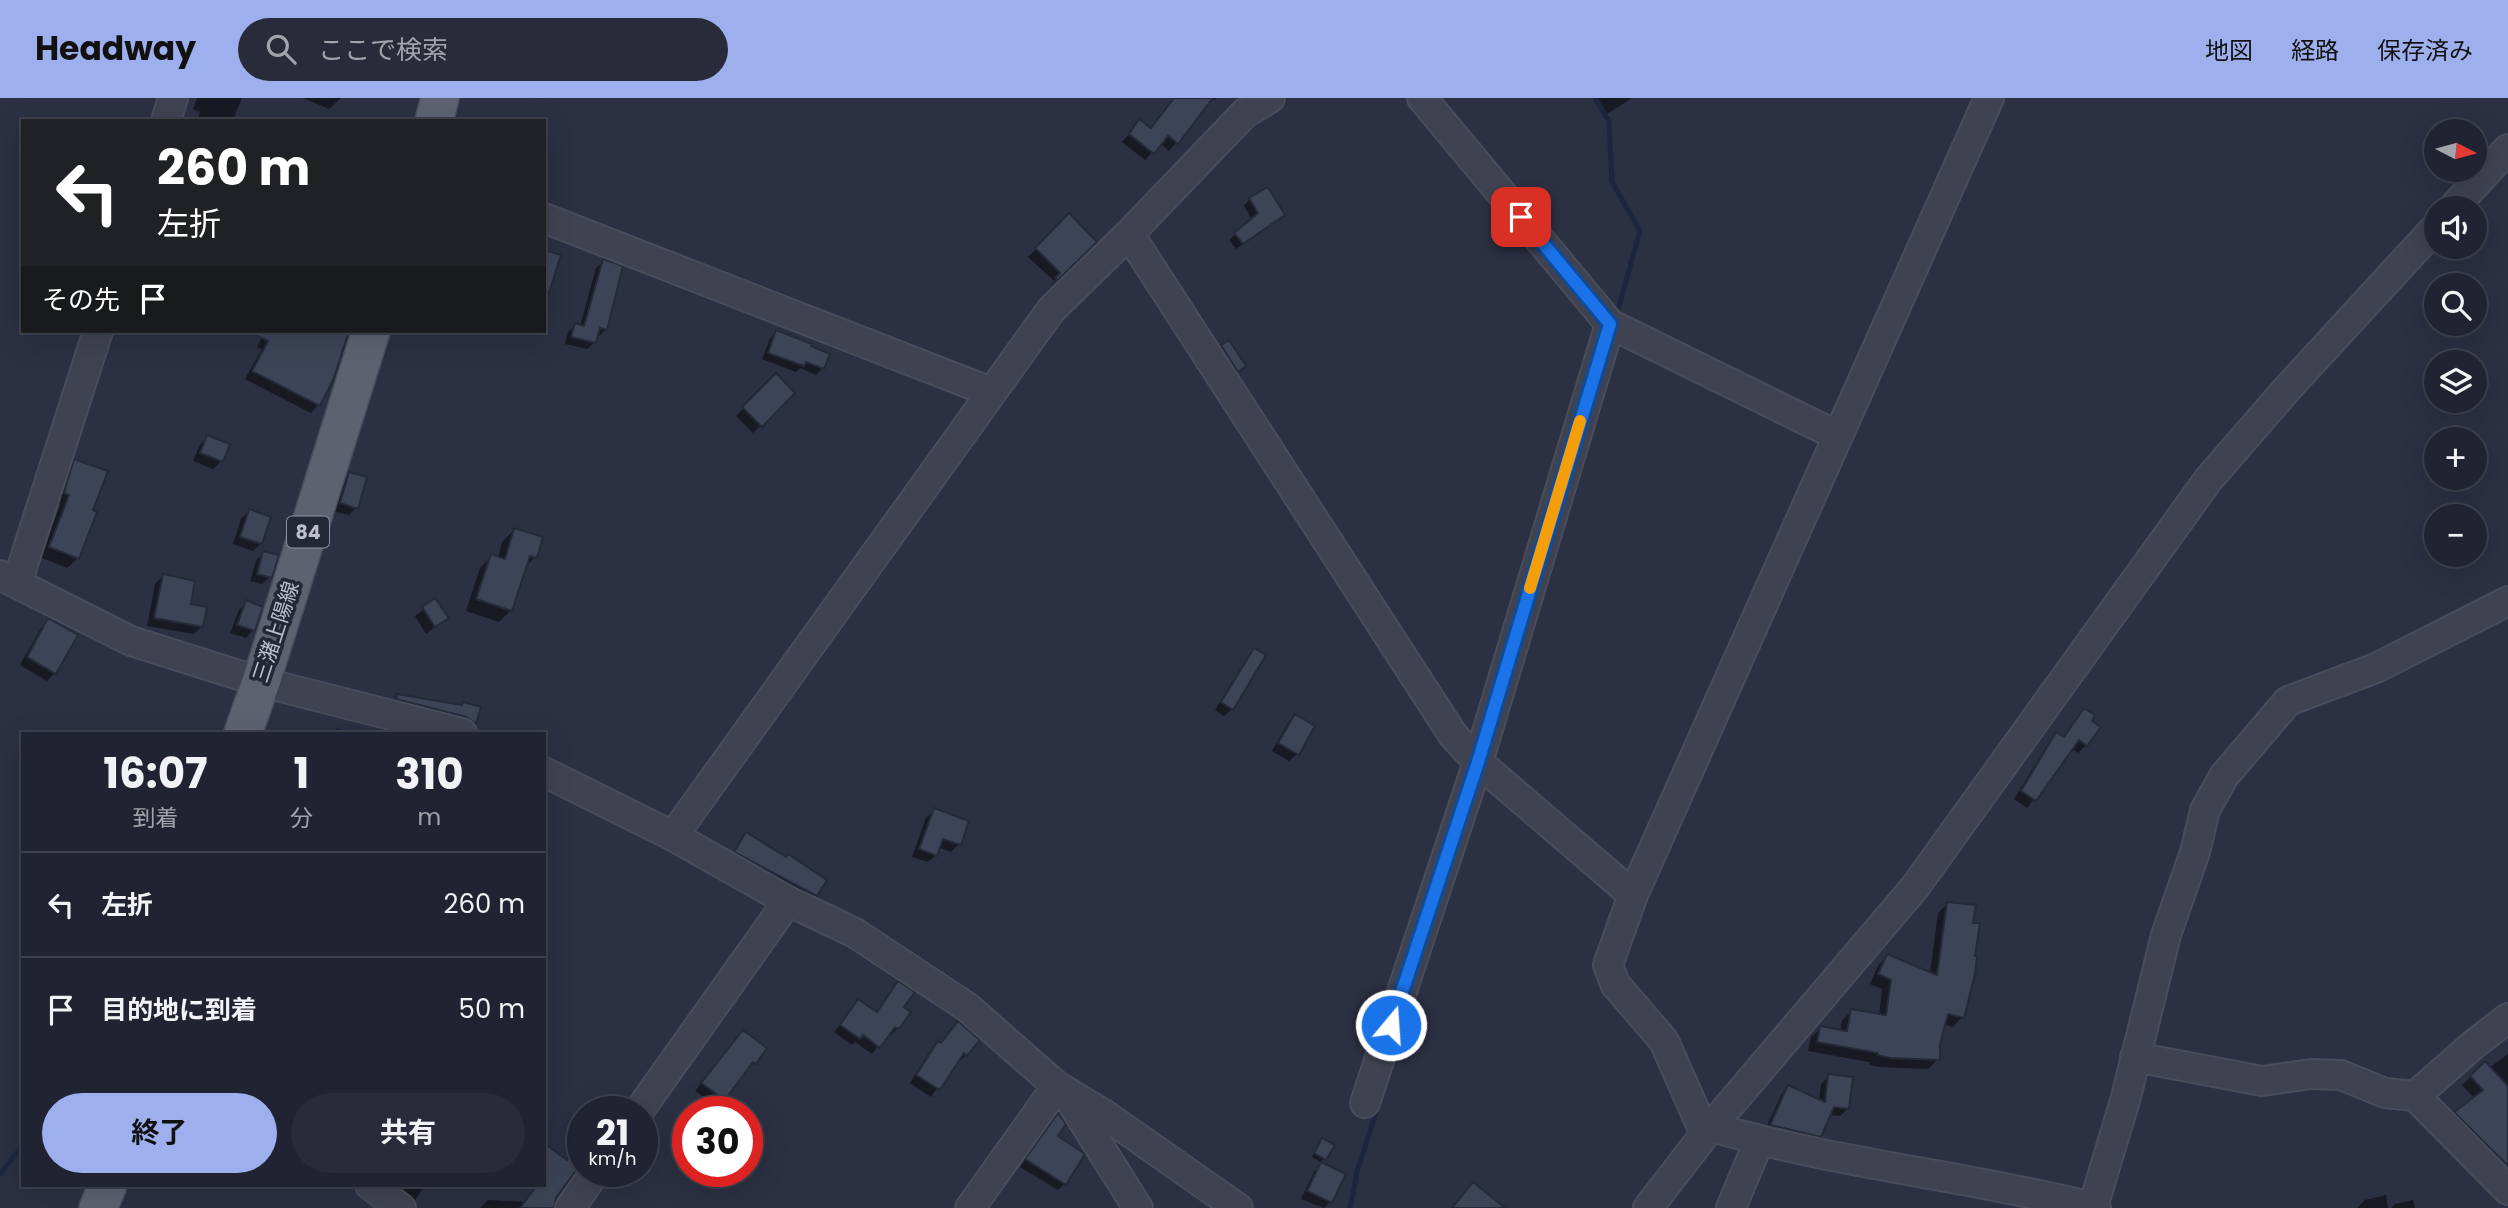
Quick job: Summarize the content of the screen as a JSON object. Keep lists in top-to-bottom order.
{
  "streets": {
    "main road": ["84", "三潴上陽線"]
  },
  "north": "right",
  "page": {
    "header": "Headway",
    "search": "ここで検索",
    "nav": ["地図", "経路", "保存済み"],
    "map_buttons": ["+", "−"],
    "turn": ["260 m", "左折"],
    "then": "その先",
    "eta": [
      "16:07",
      "到着",
      "1",
      "分",
      "310",
      "m"
    ],
    "list": [
      {
        "name": "左折",
        "value": "260 m"
      },
      {
        "name": "目的地に到着",
        "value": "50 m"
      }
    ],
    "buttons": ["終了", "共有"],
    "speed": "21 km/h",
    "limit": "30"
  }
}
